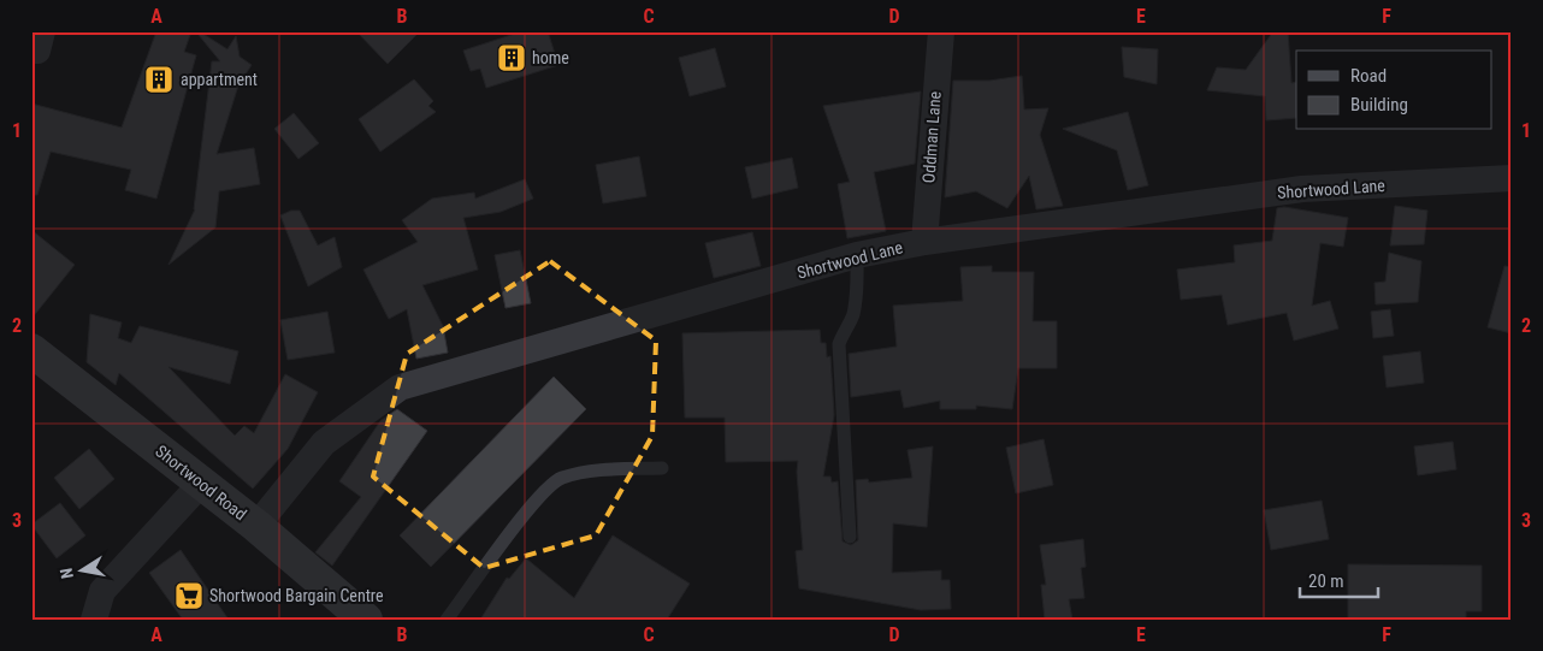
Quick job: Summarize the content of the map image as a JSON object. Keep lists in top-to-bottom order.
{
  "streets": {
    "main road": ["Shortwood Road"],
    "street": ["Oddman Lane", "Shortwood Lane"]
  },
  "crossings": [
    ["Oddman Lane", "Shortwood Lane"],
    ["Shortwood Lane", "Shortwood Road"]
  ],
  "places": {
    "building": ["home", "appartment"],
    "supermarket": ["Shortwood Bargain Centre"]
  },
  "legend": ["Road", "Building"],
  "scale_bar": "20 m",
  "north": "left",
  "grid": {
    "columns": [
      "A",
      "B",
      "C",
      "D",
      "E",
      "F"
    ],
    "rows": ["1", "2", "3"]
  }
}
